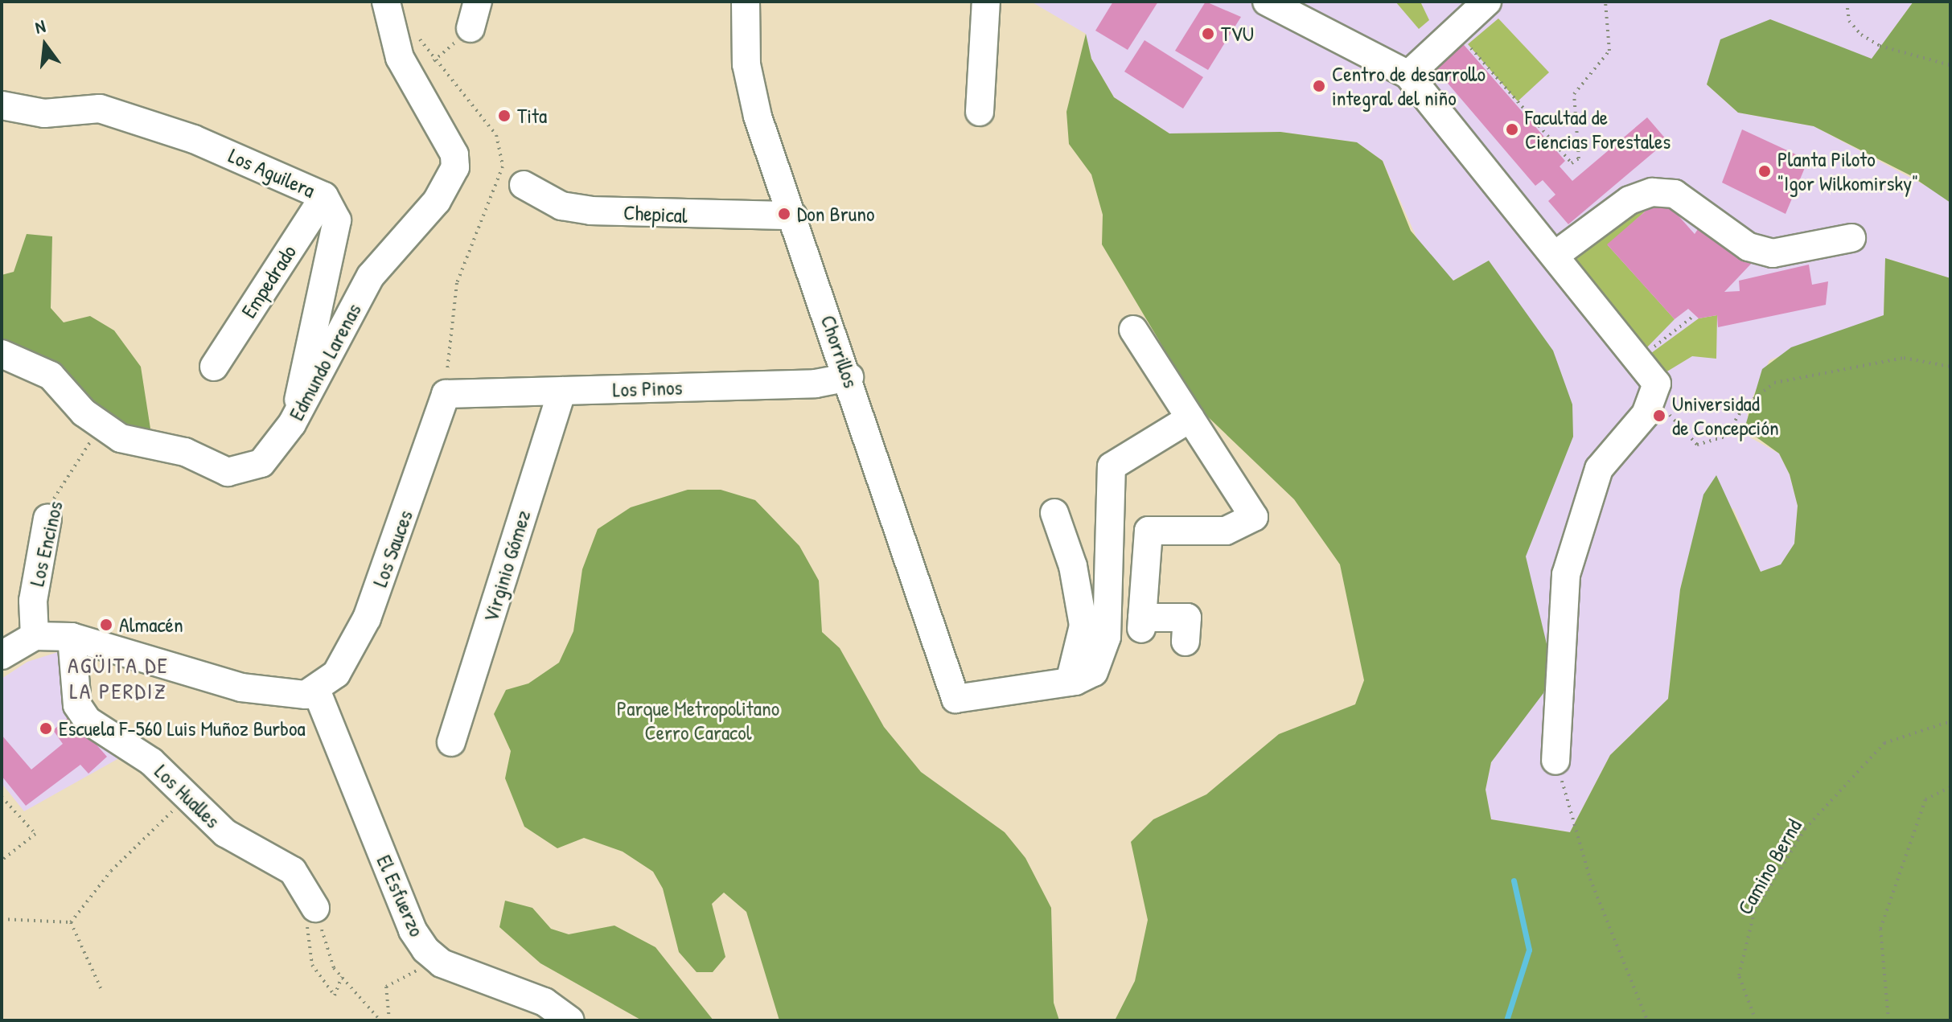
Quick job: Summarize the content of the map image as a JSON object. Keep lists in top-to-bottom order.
{
  "streets": {
    "street": [
      "Los Aguilera",
      "Chepical",
      "Empedrado",
      "Chorrillos",
      "Edmundo Larenas",
      "Los Pinos",
      "Los Encinos",
      "Los Sauces",
      "Virginio Gómez",
      "Los Hualles",
      "El Esfuerzo"
    ],
    "path": ["Camino Bernd"]
  },
  "crossings": [
    ["Los Aguilera", "Empedrado"],
    ["Los Aguilera", "Edmundo Larenas"],
    ["Chepical", "Chorrillos"],
    ["Chorrillos", "Los Pinos"],
    ["Edmundo Larenas", "Los Encinos"],
    ["Los Pinos", "Los Sauces"],
    ["Los Pinos", "Virginio Gómez"],
    ["Los Sauces", "El Esfuerzo"]
  ],
  "districts": ["AGÜITA DE LA PERDIZ"],
  "parks": ["Parque Metropolitano Cerro Caracol"],
  "places": [
    "TVU",
    "Centro de desarrollo integral del niño",
    "Tita",
    "Facultad de Ciencias Forestales",
    "Planta Piloto \"Igor Wilkomirsky\"",
    "Don Bruno",
    "Universidad de Concepción",
    "Almacén",
    "Escuela F-560 Luis Muñoz Burboa"
  ],
  "north": "top"
}
